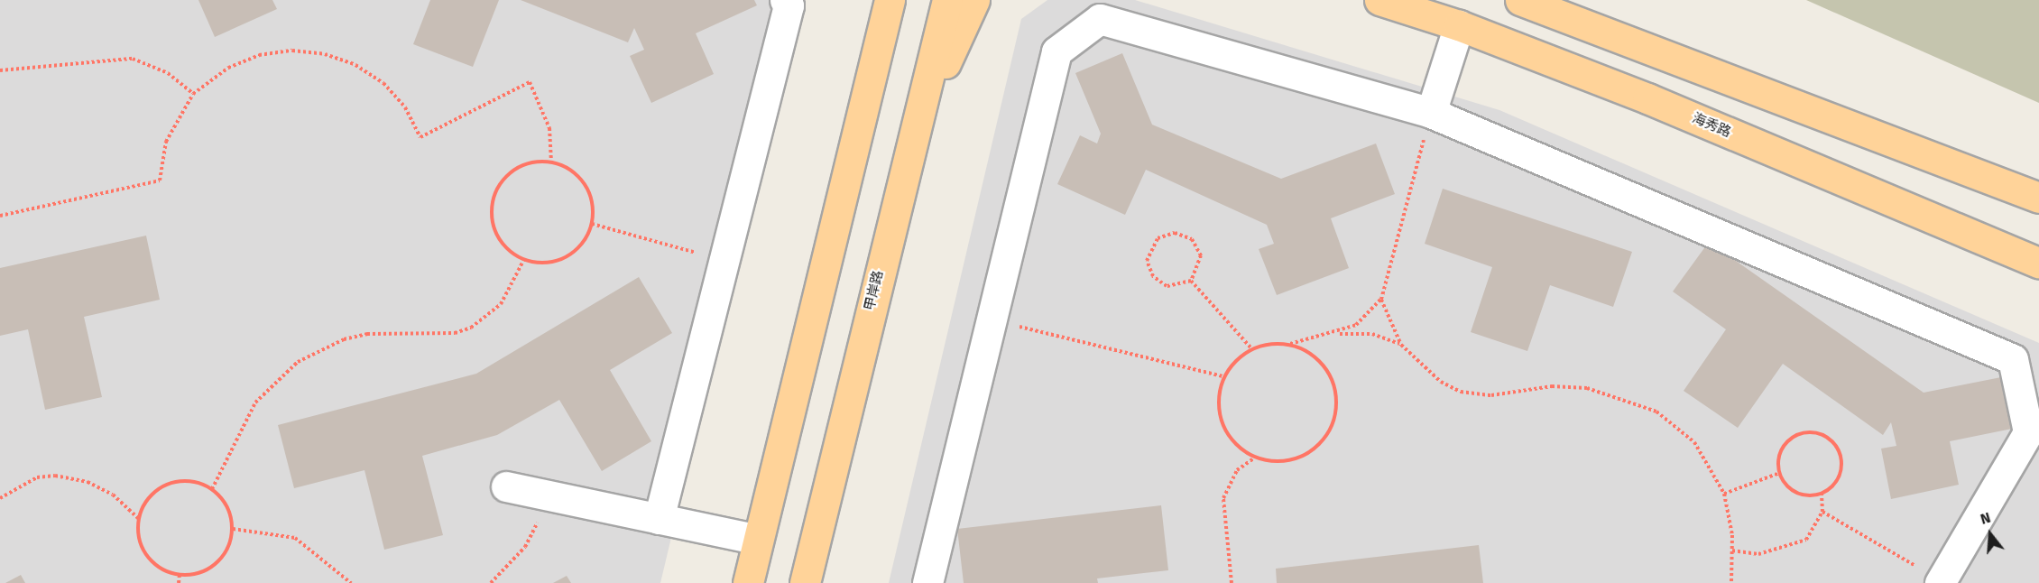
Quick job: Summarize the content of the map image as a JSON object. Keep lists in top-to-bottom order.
{
  "streets": {
    "main road": ["海秀路", "甲岸路"]
  },
  "north": "top"
}
